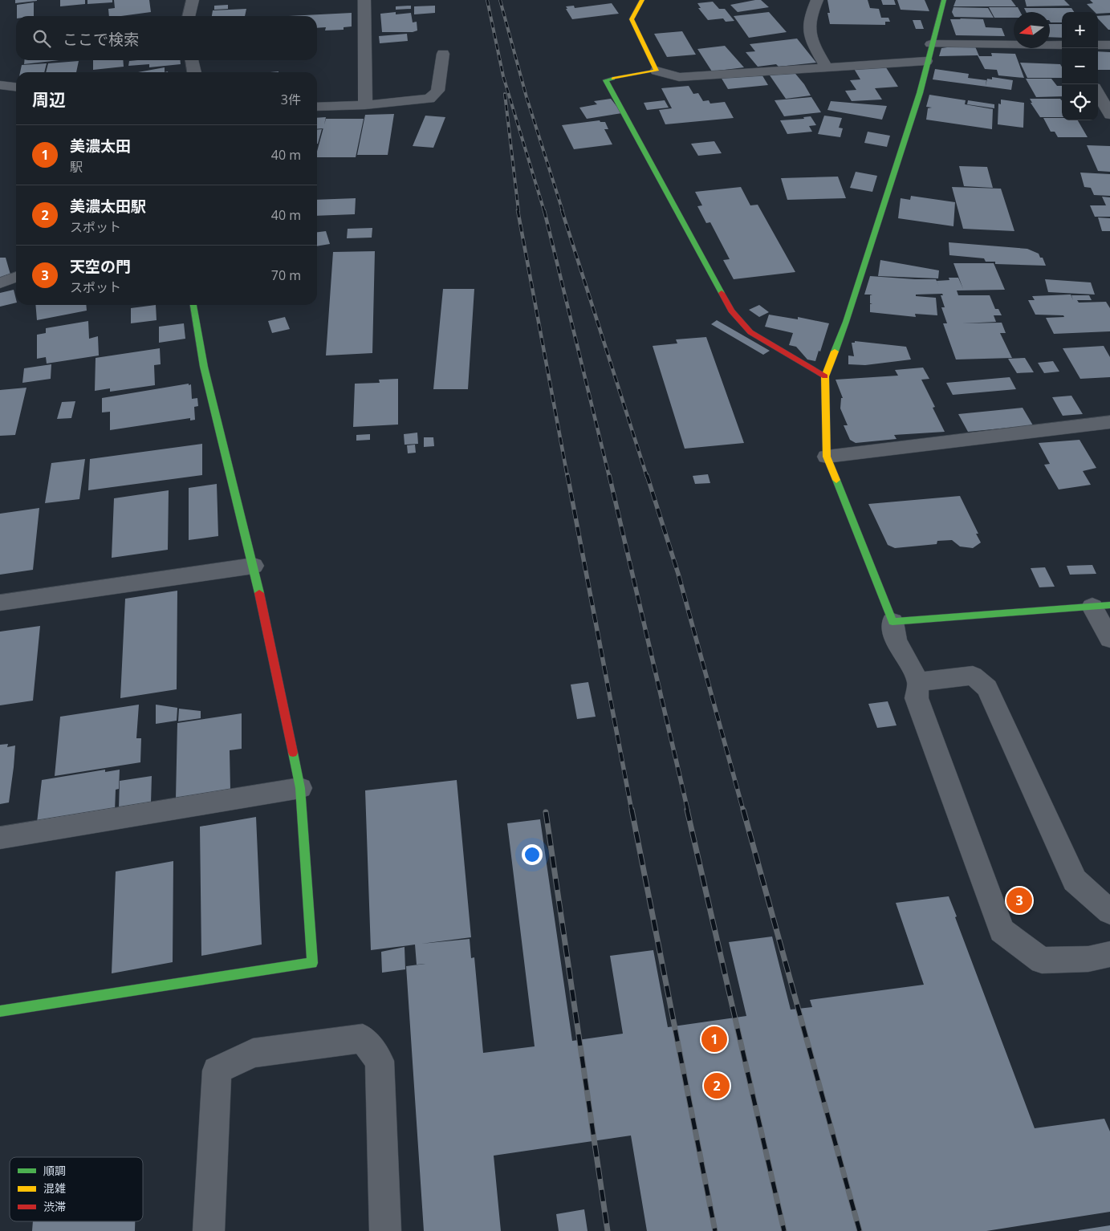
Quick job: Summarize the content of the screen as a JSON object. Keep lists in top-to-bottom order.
{
  "legend": ["順調", "混雑", "渋滞"],
  "north": "left",
  "page": {
    "map_buttons": ["+", "−"],
    "search": "ここで検索",
    "heading": ["周辺", "3件"],
    "list": [
      {
        "mark": "1",
        "name": "美濃太田",
        "note": "駅",
        "value": "40 m"
      },
      {
        "mark": "2",
        "name": "美濃太田駅",
        "note": "スポット",
        "value": "40 m"
      },
      {
        "mark": "3",
        "name": "天空の門",
        "note": "スポット",
        "value": "70 m"
      }
    ],
    "pins": ["3", "1", "2"]
  }
}
